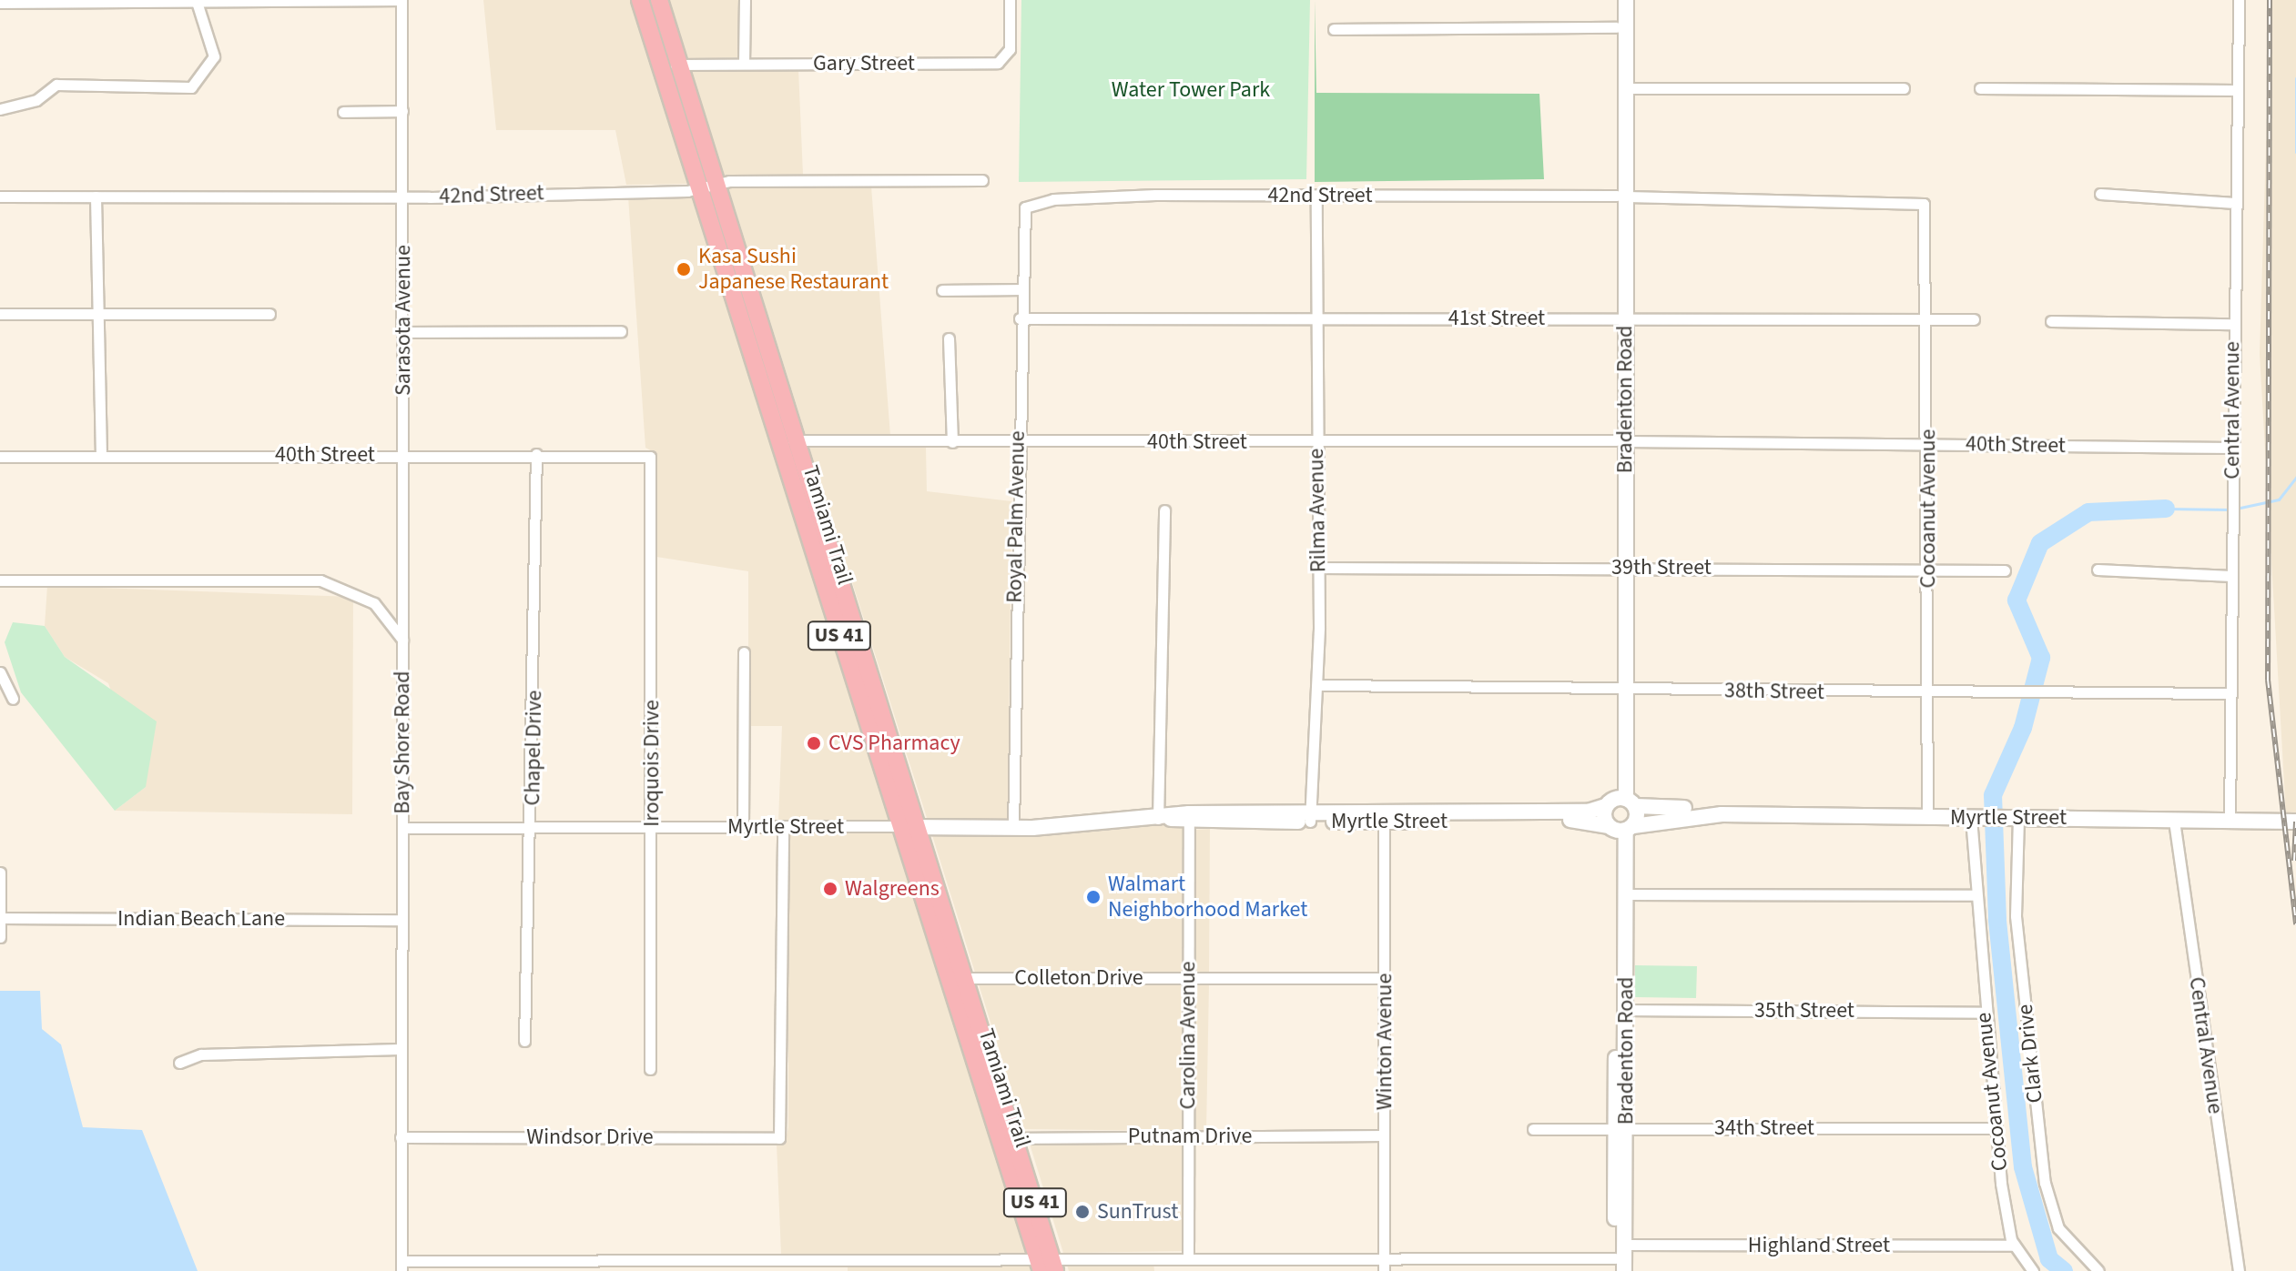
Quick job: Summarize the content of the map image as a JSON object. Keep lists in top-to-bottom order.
{
  "streets": {
    "main road": ["Tamiami Trail", "US 41"],
    "street": [
      "Gary Street",
      "42nd Street",
      "41st Street",
      "Sarasota Avenue",
      "Bradenton Road",
      "Central Avenue",
      "40th Street",
      "Cocoanut Avenue",
      "Rilma Avenue",
      "Royal Palm Avenue",
      "39th Street",
      "38th Street",
      "Bay Shore Road",
      "Chapel Drive",
      "Iroquois Drive",
      "Myrtle Street",
      "Indian Beach Lane",
      "Colleton Drive",
      "35th Street",
      "Carolina Avenue",
      "Winton Avenue",
      "Clark Drive",
      "34th Street",
      "Putnam Drive",
      "Windsor Drive",
      "Highland Street"
    ]
  },
  "crossings": [
    ["Gary Street", "Tamiami Trail"],
    ["42nd Street", "Sarasota Avenue"],
    ["42nd Street", "Bradenton Road"],
    ["42nd Street", "Cocoanut Avenue"],
    ["42nd Street", "Rilma Avenue"],
    ["42nd Street", "Royal Palm Avenue"],
    ["42nd Street", "Tamiami Trail"],
    ["41st Street", "Bradenton Road"],
    ["41st Street", "Cocoanut Avenue"],
    ["41st Street", "Rilma Avenue"],
    ["41st Street", "Royal Palm Avenue"],
    ["Sarasota Avenue", "40th Street"],
    ["Sarasota Avenue", "Bay Shore Road"],
    ["Bradenton Road", "40th Street"],
    ["Bradenton Road", "39th Street"],
    ["Bradenton Road", "38th Street"],
    ["Bradenton Road", "Myrtle Street"],
    ["Bradenton Road", "35th Street"],
    ["Bradenton Road", "34th Street"],
    ["Bradenton Road", "Highland Street"],
    ["Central Avenue", "40th Street"],
    ["Central Avenue", "38th Street"],
    ["Central Avenue", "Myrtle Street"],
    ["40th Street", "Cocoanut Avenue"],
    ["40th Street", "Rilma Avenue"],
    ["40th Street", "Royal Palm Avenue"],
    ["40th Street", "Tamiami Trail"],
    ["40th Street", "Chapel Drive"],
    ["40th Street", "Iroquois Drive"],
    ["Cocoanut Avenue", "39th Street"],
    ["Cocoanut Avenue", "38th Street"],
    ["Cocoanut Avenue", "Myrtle Street"],
    ["Cocoanut Avenue", "35th Street"],
    ["Cocoanut Avenue", "34th Street"],
    ["Cocoanut Avenue", "Highland Street"],
    ["Rilma Avenue", "39th Street"],
    ["Rilma Avenue", "38th Street"],
    ["Rilma Avenue", "Myrtle Street"],
    ["Royal Palm Avenue", "Myrtle Street"],
    ["Tamiami Trail", "Myrtle Street"],
    ["Tamiami Trail", "Colleton Drive"],
    ["Tamiami Trail", "Putnam Drive"],
    ["Bay Shore Road", "Myrtle Street"],
    ["Bay Shore Road", "Indian Beach Lane"],
    ["Bay Shore Road", "Windsor Drive"],
    ["Chapel Drive", "Myrtle Street"],
    ["Iroquois Drive", "Myrtle Street"],
    ["Myrtle Street", "Carolina Avenue"],
    ["Myrtle Street", "Winton Avenue"],
    ["Myrtle Street", "Clark Drive"],
    ["Myrtle Street", "Windsor Drive"],
    ["Colleton Drive", "Carolina Avenue"],
    ["Colleton Drive", "Winton Avenue"],
    ["Carolina Avenue", "Putnam Drive"],
    ["Winton Avenue", "Putnam Drive"]
  ],
  "parks": ["Water Tower Park"],
  "places": [
    "Kasa Sushi Japanese Restaurant",
    "CVS Pharmacy",
    "Walgreens",
    "Walmart Neighborhood Market",
    "SunTrust"
  ]
}
